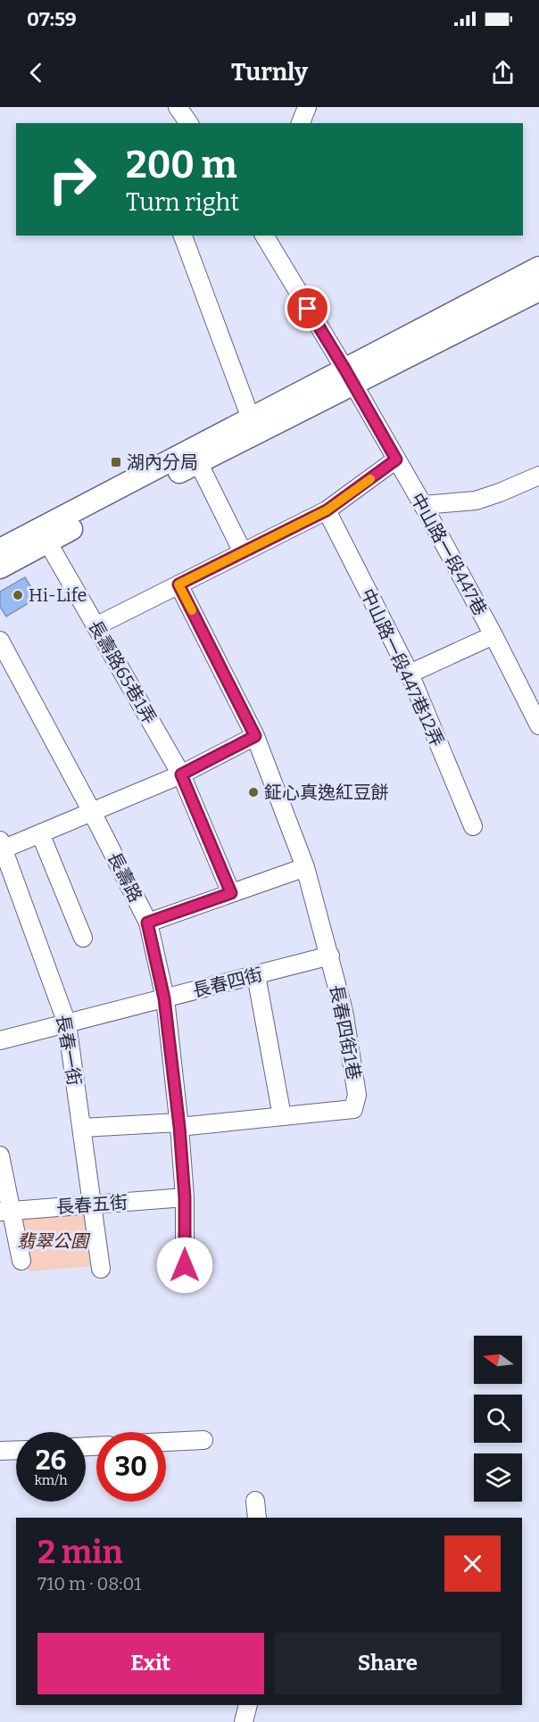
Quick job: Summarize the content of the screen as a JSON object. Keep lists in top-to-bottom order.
{
  "streets": {
    "street": [
      "中山路一段447巷",
      "中山路一段447巷12弄",
      "長壽路65巷1弄",
      "長壽路",
      "長春四街",
      "長春四街1巷",
      "長春一街",
      "長春五街"
    ]
  },
  "crossings": [
    ["長壽路", "長春四街"],
    ["長壽路", "長春五街"],
    ["長春四街", "長春四街1巷"],
    ["長春四街", "長春一街"],
    ["長春一街", "長春五街"]
  ],
  "parks": ["翡翠公園"],
  "places": {
    "transit": ["湖內分局"],
    "other": ["Hi-Life", "鉦心真逸紅豆餅"]
  },
  "north": "left",
  "page": {
    "status": "07:59",
    "header": "Turnly",
    "turn": ["200 m", "Turn right"],
    "speed": "26 km/h",
    "limit": "30",
    "heading": ["2 min", "710 m · 08:01"],
    "buttons": ["Exit", "Share"]
  }
}
